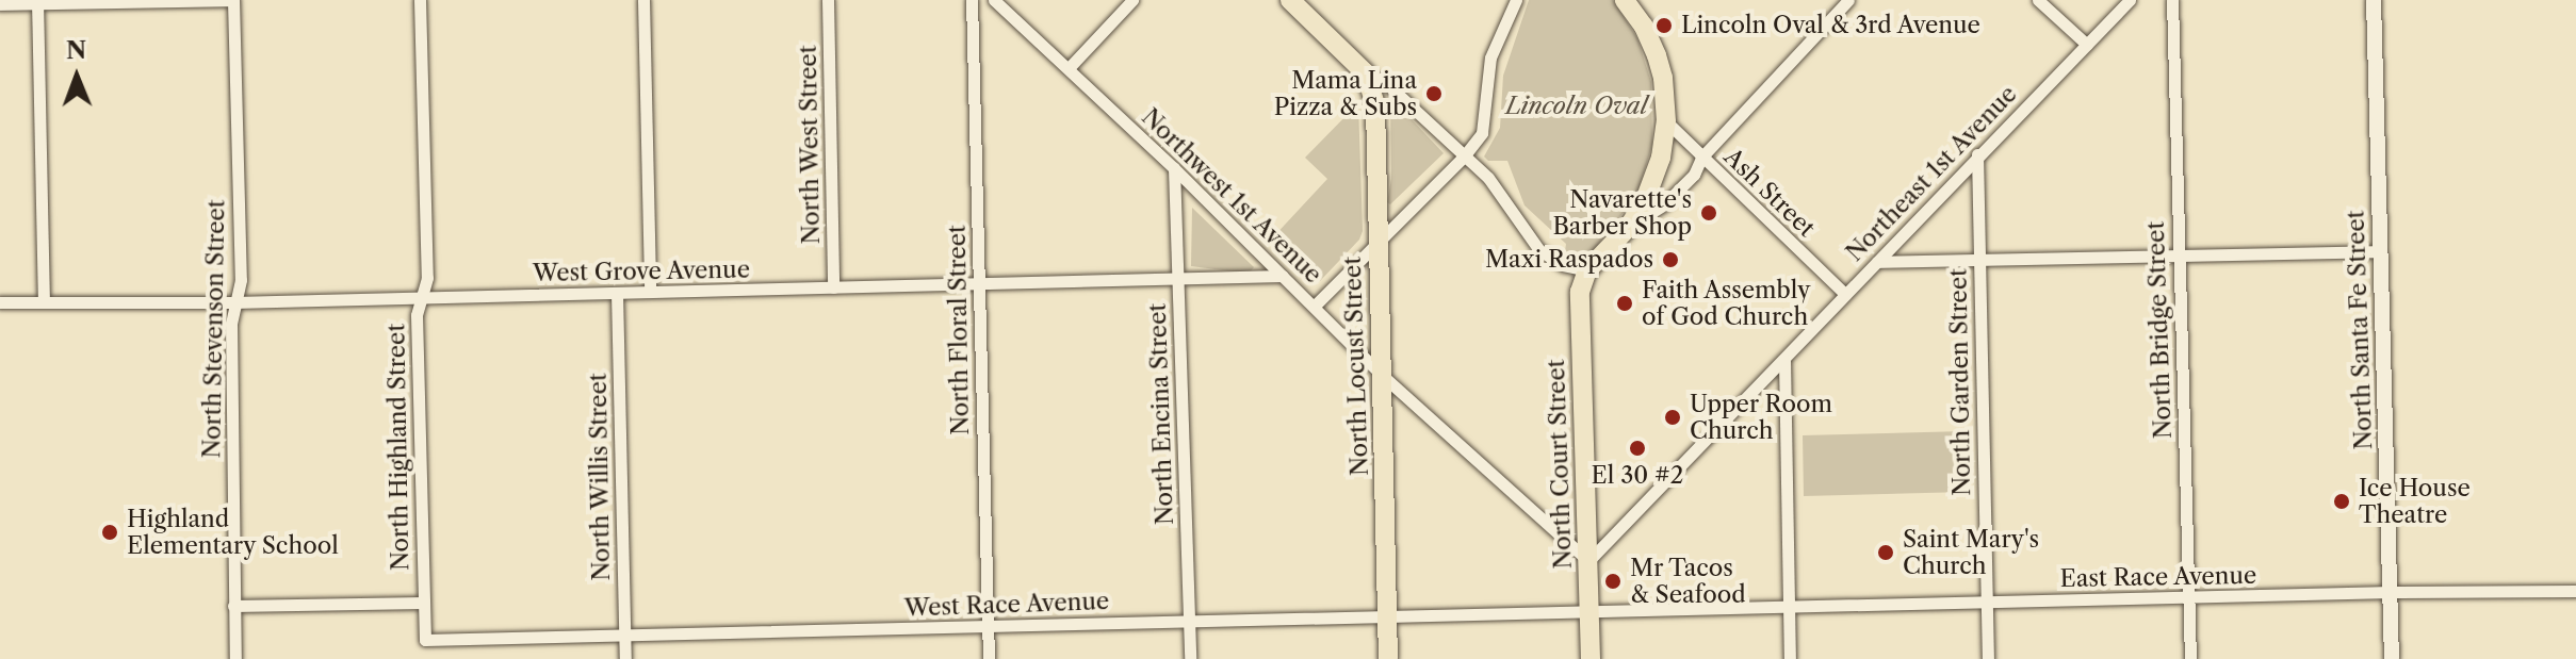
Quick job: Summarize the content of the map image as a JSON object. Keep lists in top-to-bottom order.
{
  "streets": {
    "main road": ["North Locust Street", "North Court Street"],
    "street": [
      "North West Street",
      "Northeast 1st Avenue",
      "Ash Street",
      "Northwest 1st Avenue",
      "West Grove Avenue",
      "North Stevenson Street",
      "North Floral Street",
      "North Bridge Street",
      "North Santa Fe Street",
      "North Garden Street",
      "North Encina Street",
      "North Highland Street",
      "North Willis Street",
      "East Race Avenue",
      "West Race Avenue"
    ]
  },
  "crossings": [
    ["North West Street", "West Grove Avenue"],
    ["Northeast 1st Avenue", "Ash Street"],
    ["Northeast 1st Avenue", "Northwest 1st Avenue"],
    ["Northeast 1st Avenue", "North Garden Street"],
    ["Northeast 1st Avenue", "North Court Street"],
    ["Northwest 1st Avenue", "West Grove Avenue"],
    ["Northwest 1st Avenue", "North Locust Street"],
    ["Northwest 1st Avenue", "North Encina Street"],
    ["Northwest 1st Avenue", "North Court Street"],
    ["West Grove Avenue", "North Stevenson Street"],
    ["West Grove Avenue", "North Floral Street"],
    ["West Grove Avenue", "North Encina Street"],
    ["West Grove Avenue", "North Highland Street"],
    ["West Grove Avenue", "North Willis Street"],
    ["North Floral Street", "West Race Avenue"],
    ["North Bridge Street", "East Race Avenue"],
    ["North Santa Fe Street", "East Race Avenue"],
    ["North Locust Street", "West Race Avenue"],
    ["North Garden Street", "East Race Avenue"],
    ["North Encina Street", "West Race Avenue"],
    ["North Highland Street", "West Race Avenue"],
    ["North Court Street", "East Race Avenue"],
    ["North Court Street", "West Race Avenue"],
    ["North Willis Street", "West Race Avenue"],
    ["East Race Avenue", "West Race Avenue"]
  ],
  "parks": ["Lincoln Oval"],
  "places": [
    "Lincoln Oval & 3rd Avenue",
    "Mama Lina Pizza & Subs",
    "Navarette's Barber Shop",
    "Maxi Raspados",
    "Faith Assembly of God Church",
    "Upper Room Church",
    "El 30 #2",
    "Ice House Theatre",
    "Highland Elementary School",
    "Saint Mary's Church",
    "Mr Tacos & Seafood"
  ],
  "north": "top"
}
